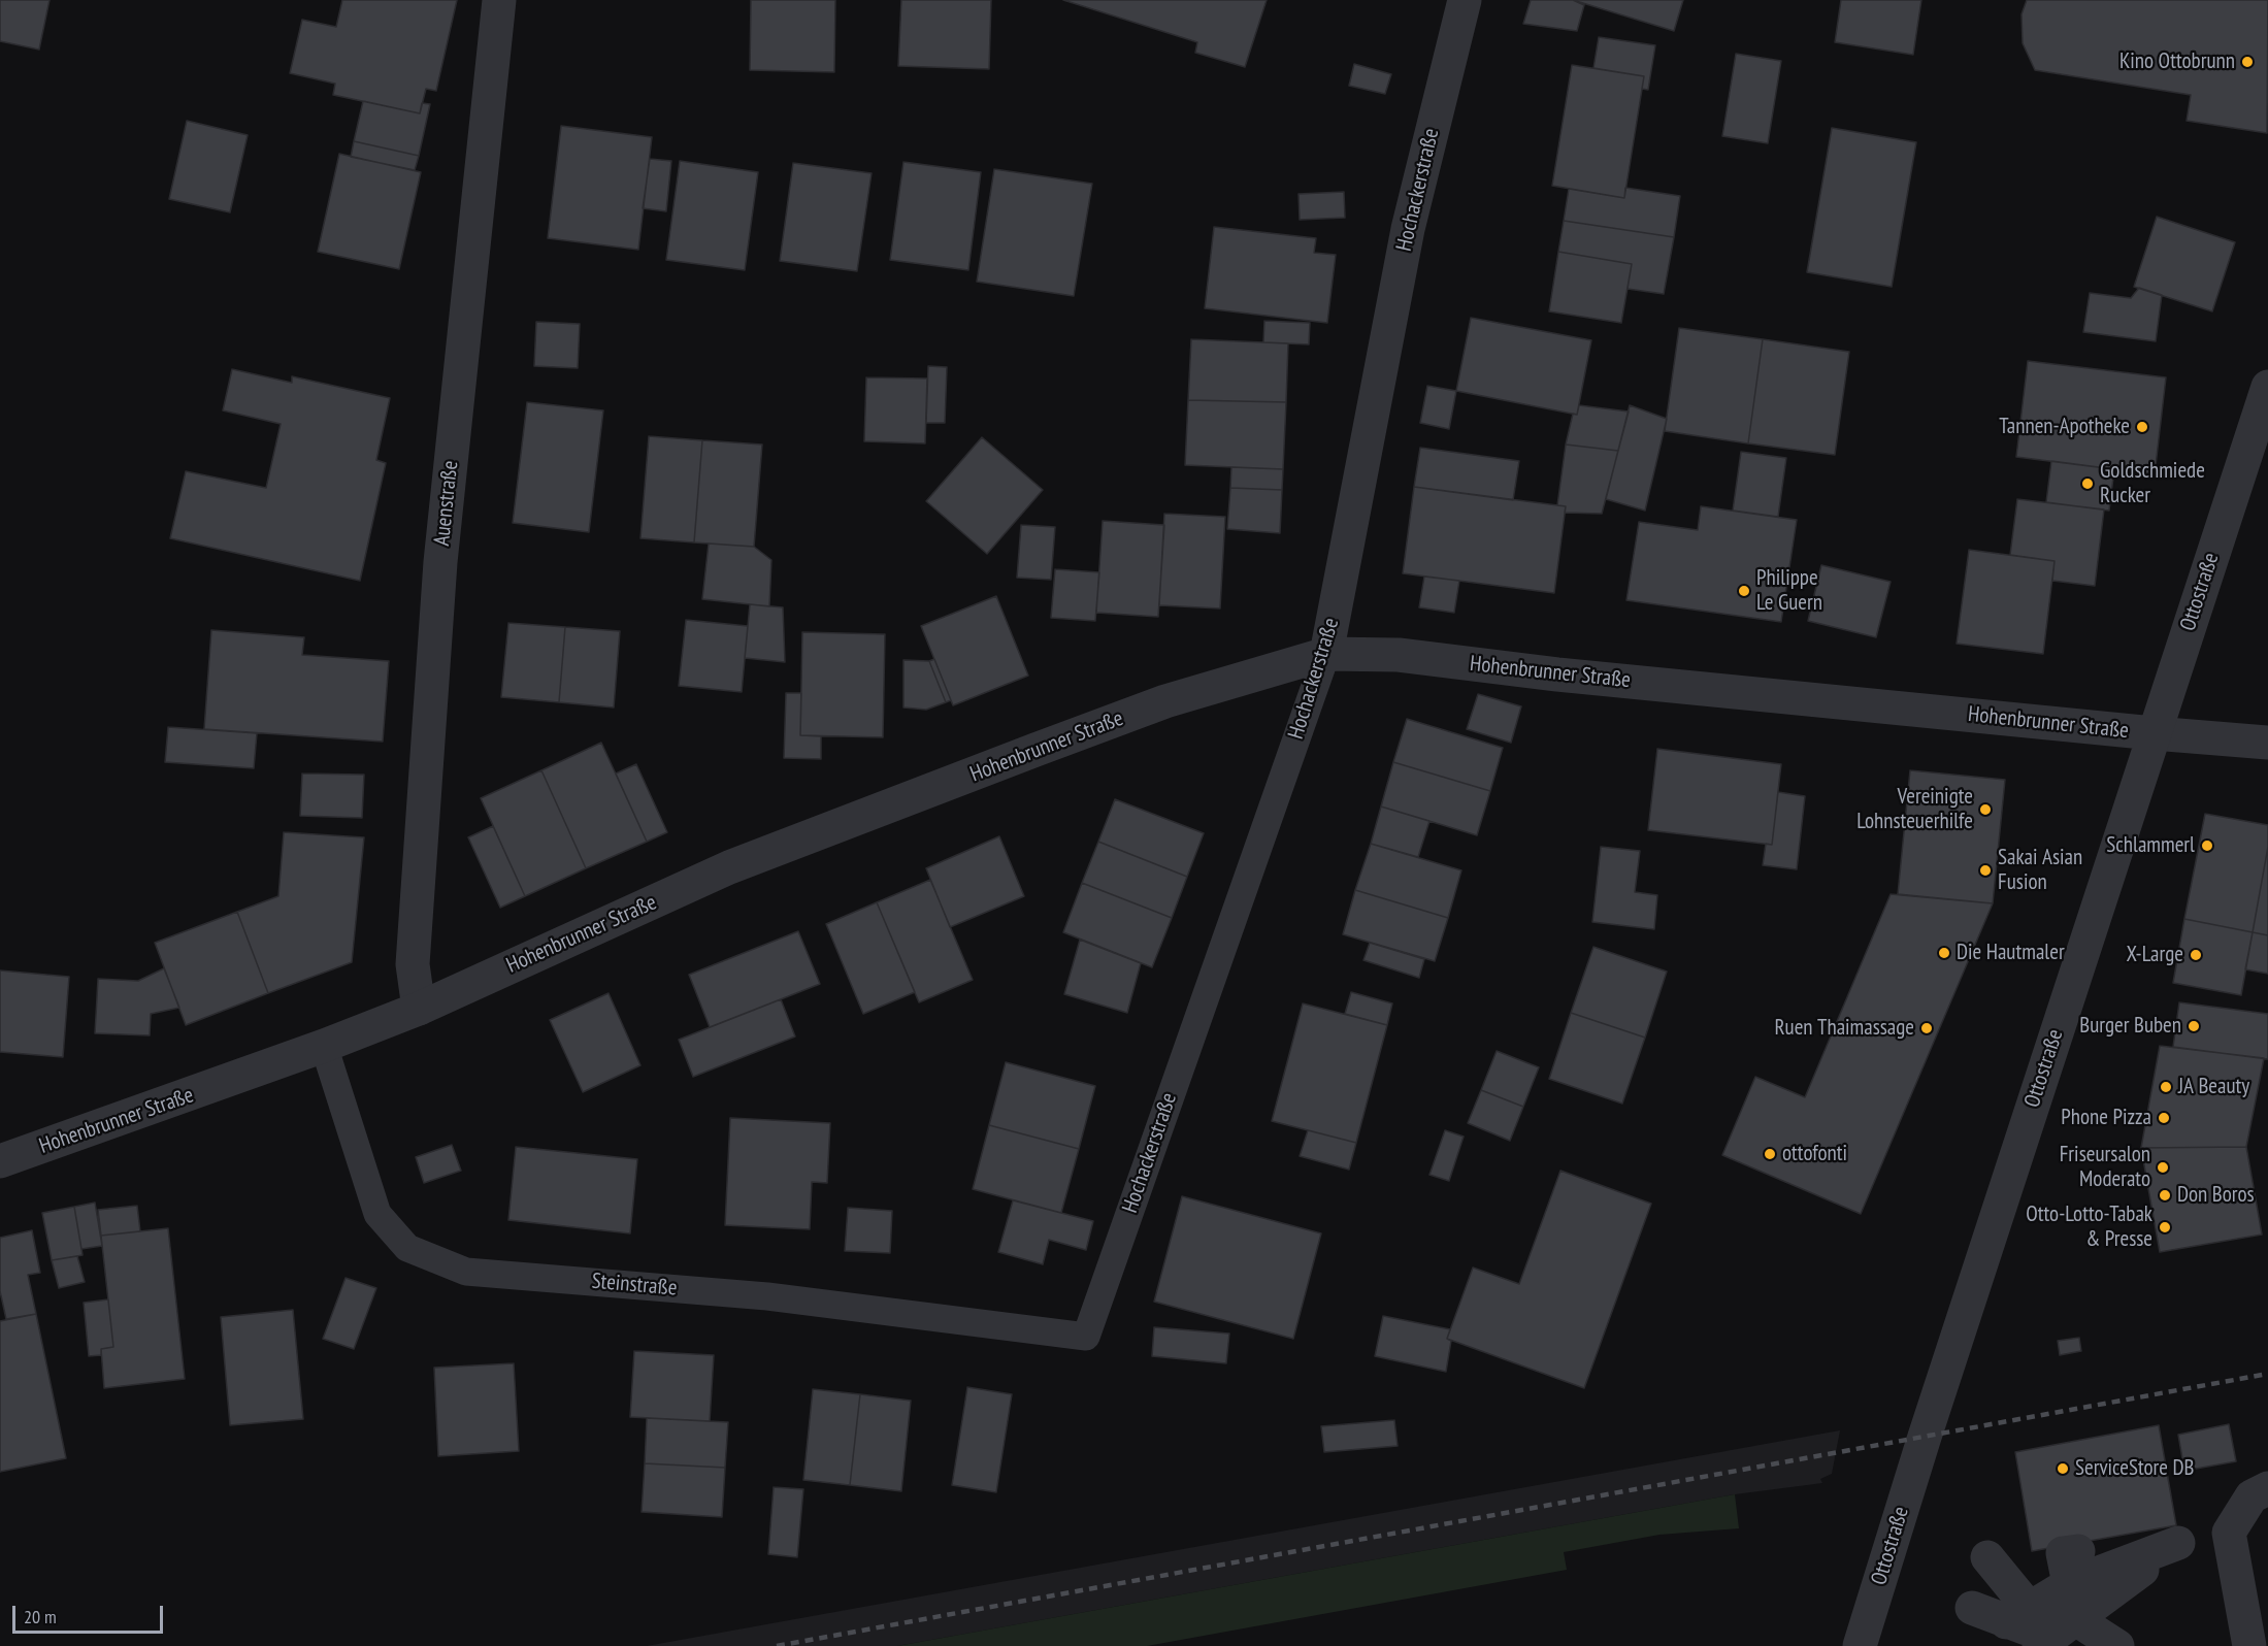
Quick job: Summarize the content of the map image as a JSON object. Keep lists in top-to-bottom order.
{
  "streets": {
    "street": [
      "Hochackerstraße",
      "Auenstraße",
      "Ottostraße",
      "Hohenbrunner Straße"
    ],
    "lane": ["Steinstraße"]
  },
  "crossings": [
    ["Hochackerstraße", "Hohenbrunner Straße"],
    ["Hochackerstraße", "Steinstraße"],
    ["Auenstraße", "Hohenbrunner Straße"],
    ["Ottostraße", "Hohenbrunner Straße"],
    ["Hohenbrunner Straße", "Steinstraße"]
  ],
  "places": [
    "Kino Ottobrunn",
    "Tannen-Apotheke",
    "Goldschmiede Rucker",
    "Philippe Le Guern",
    "Vereinigte Lohnsteuerhilfe",
    "Schlammerl",
    "Sakai Asian Fusion",
    "Die Hautmaler",
    "X-Large",
    "Burger Buben",
    "Ruen Thaimassage",
    "JA Beauty",
    "Phone Pizza",
    "ottofonti",
    "Friseursalon Moderato",
    "Don Boros",
    "Otto-Lotto-Tabak & Presse",
    "ServiceStore DB"
  ],
  "scale_bar": "20 m"
}
